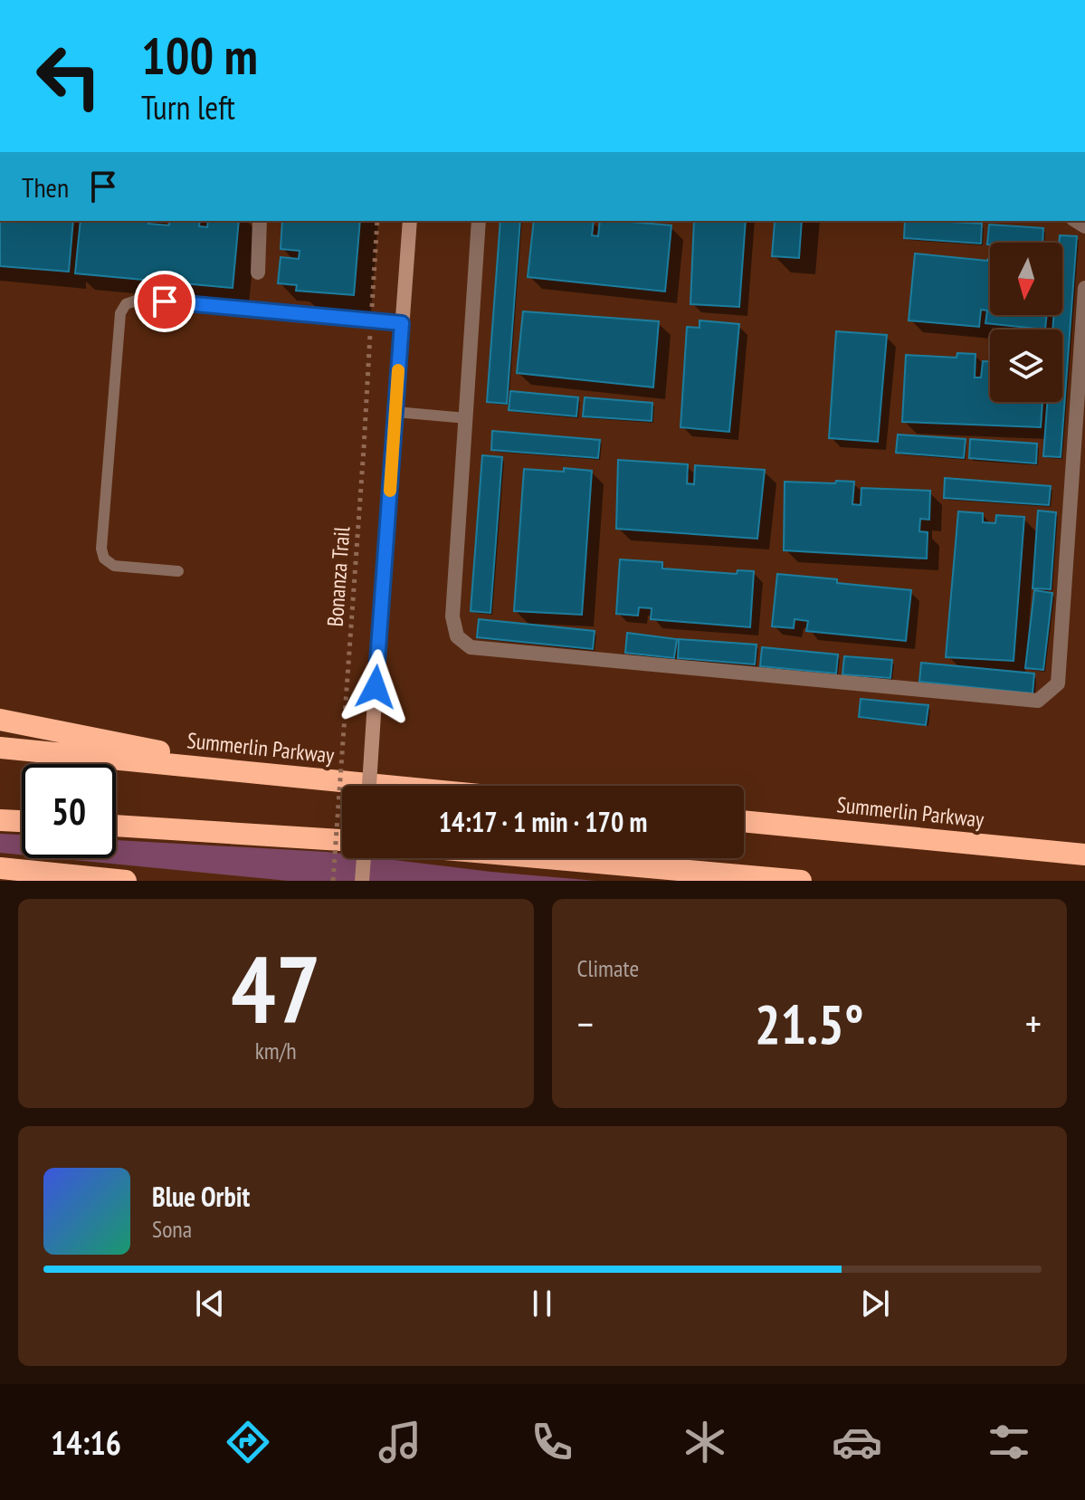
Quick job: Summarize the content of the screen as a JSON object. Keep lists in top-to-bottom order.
{
  "streets": {
    "highway": ["Summerlin Parkway"],
    "path": ["Bonanza Trail"]
  },
  "north": "bottom",
  "page": {
    "turn": ["100 m", "Turn left"],
    "then": "Then",
    "limit": "50",
    "trip": "14:17 · 1 min · 170 m",
    "tile": [
      ["47", "km/h"],
      "Climate"
    ],
    "heat": ["−", "21.5°", "+"],
    "song": ["Blue Orbit", "Sona"],
    "tabs": "14:16"
  }
}
